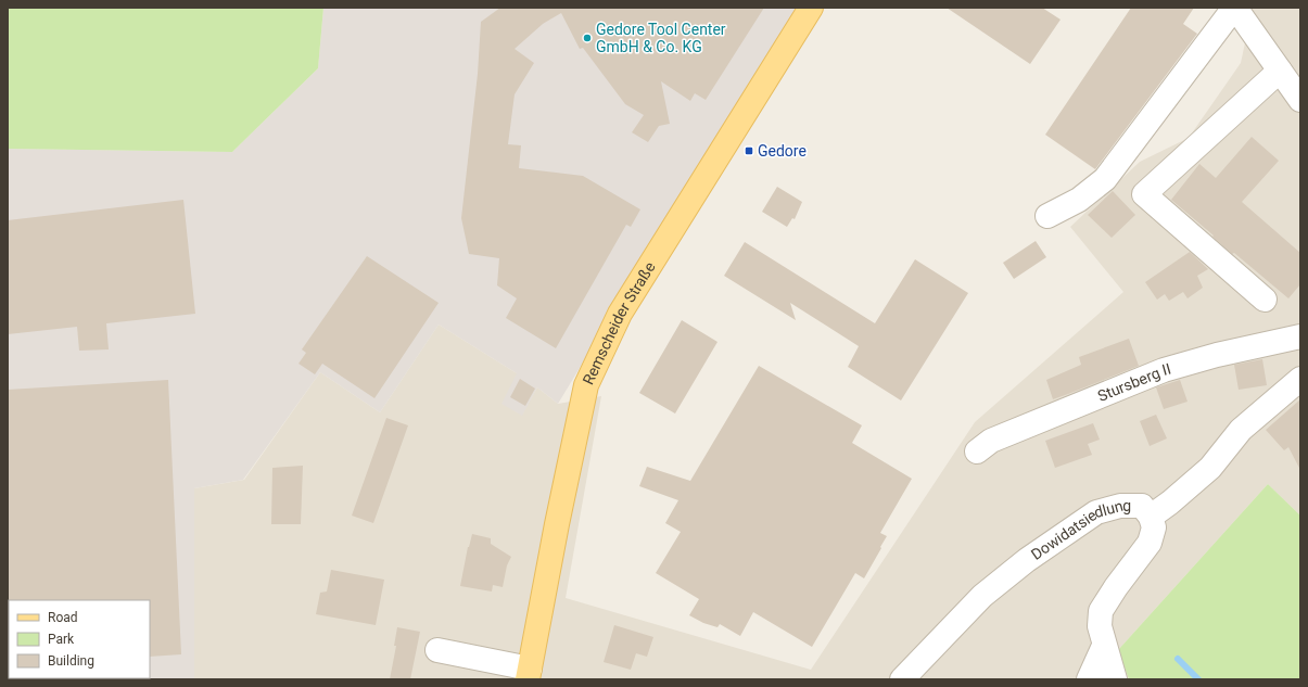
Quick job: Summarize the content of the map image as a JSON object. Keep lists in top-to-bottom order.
{
  "streets": {
    "main road": ["Remscheider Straße"],
    "street": ["Stursberg II", "Dowidatsiedlung"]
  },
  "places": {
    "other": ["Gedore Tool Center GmbH & Co. KG"],
    "transit": ["Gedore"]
  },
  "legend": ["Road", "Park", "Building"]
}
